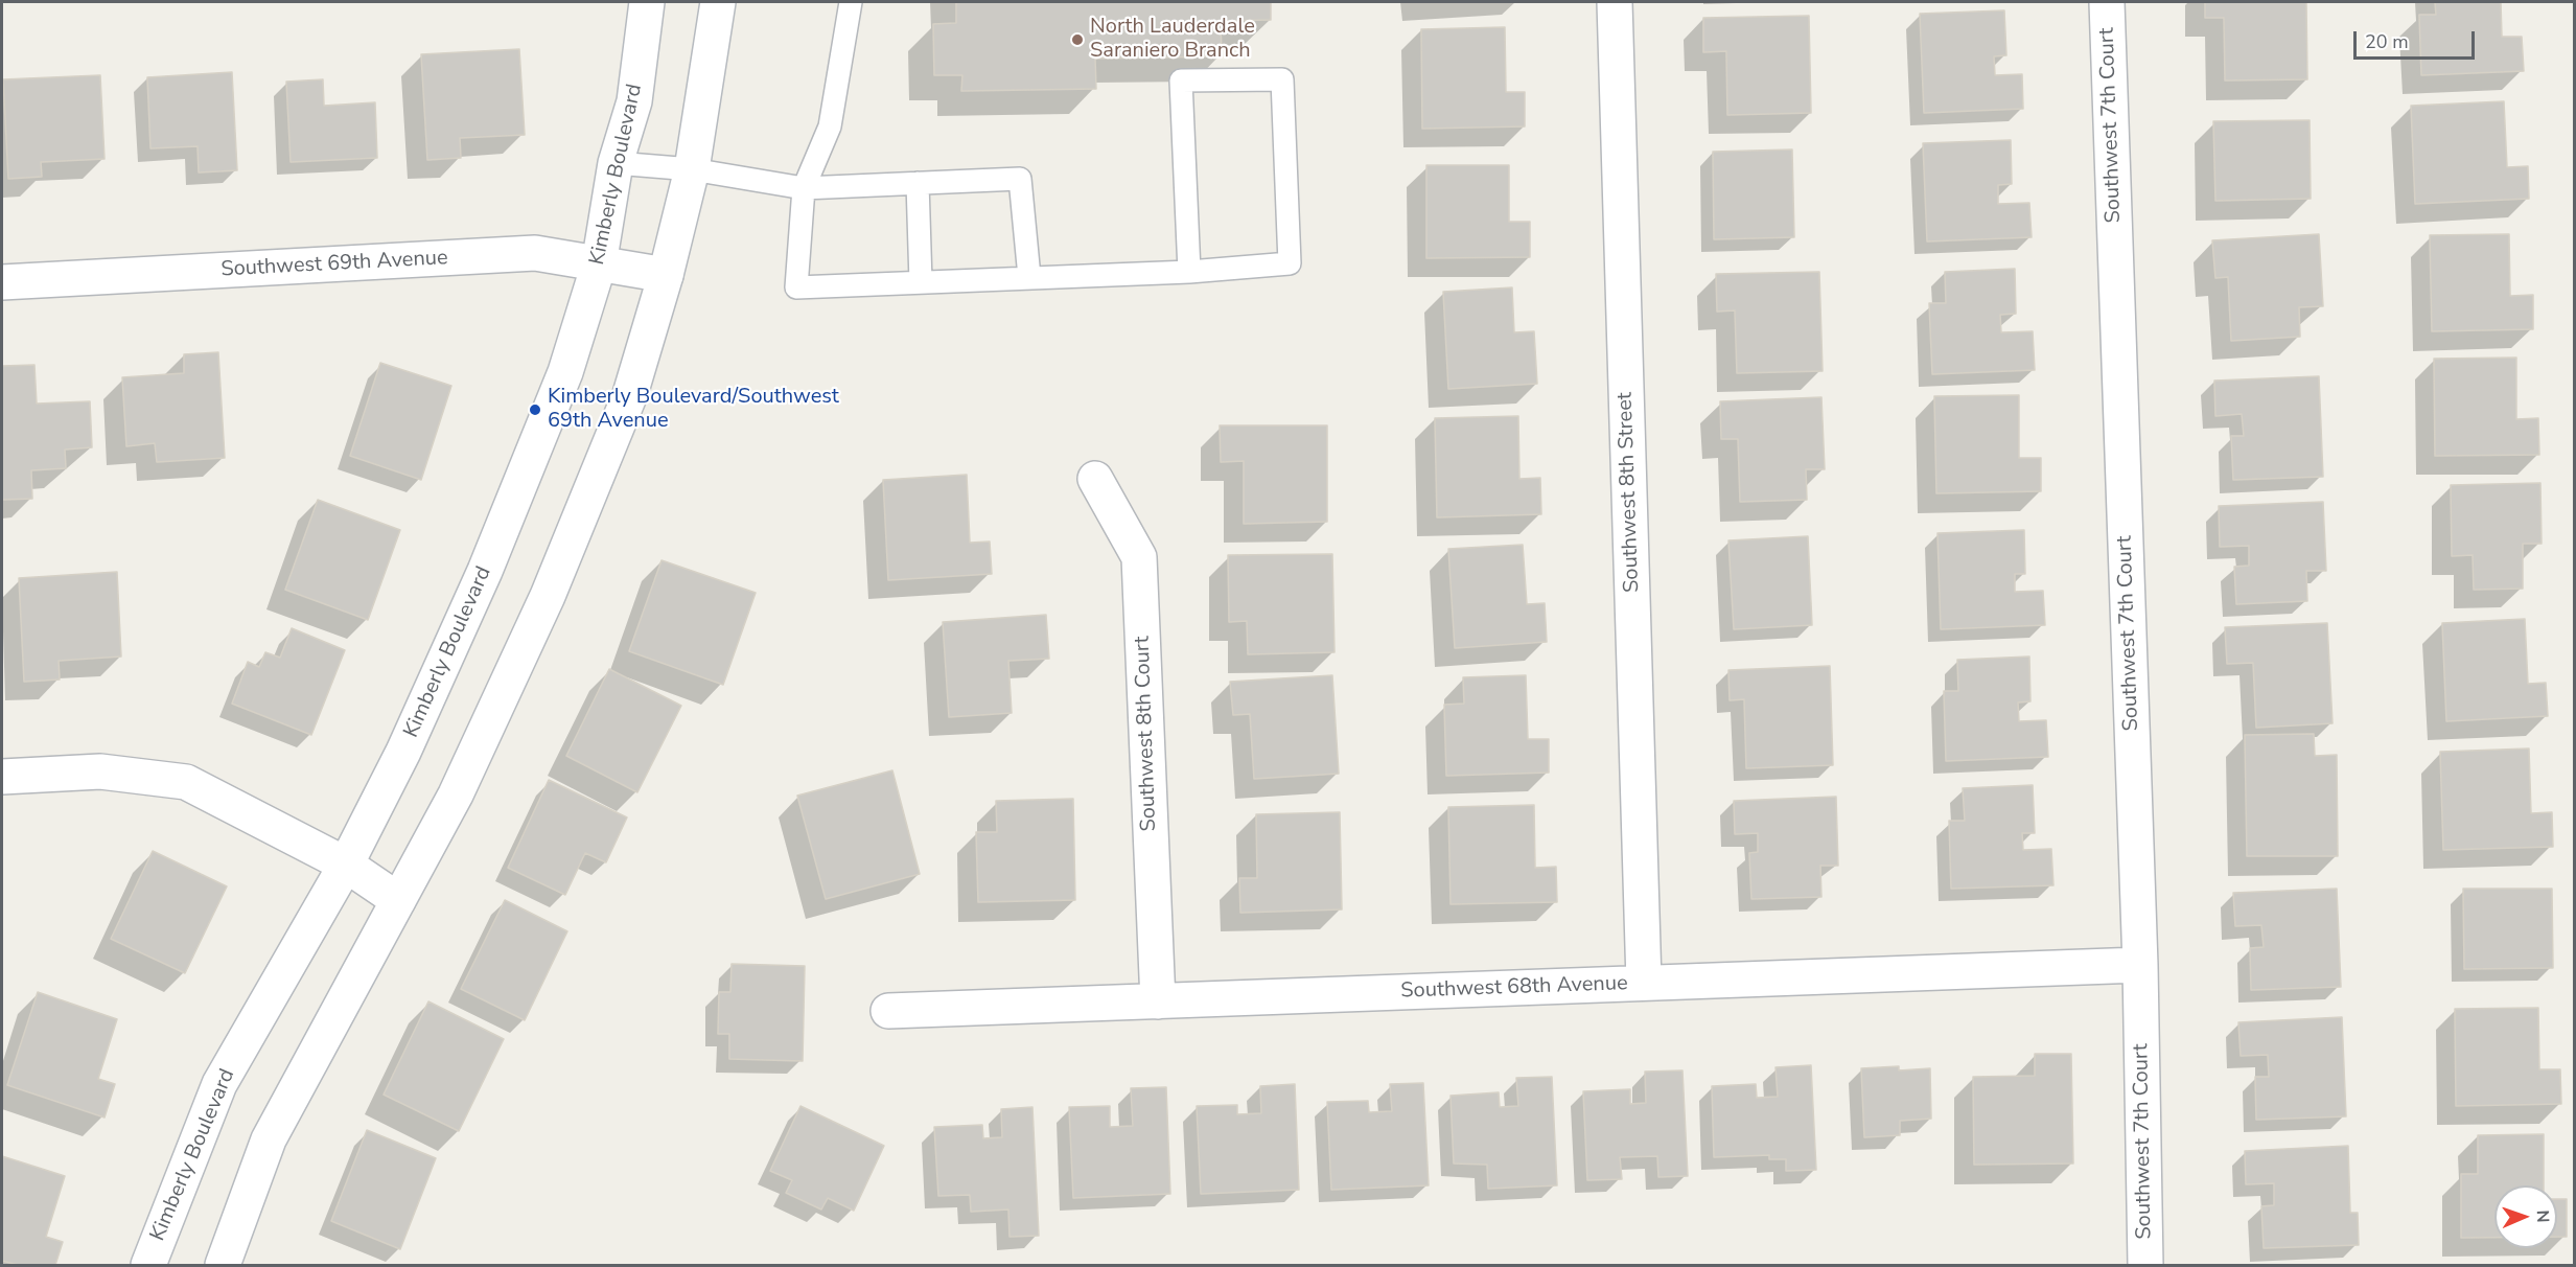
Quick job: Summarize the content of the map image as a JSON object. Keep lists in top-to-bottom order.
{
  "streets": {
    "street": [
      "Southwest 7th Court",
      "Kimberly Boulevard",
      "Southwest 69th Avenue",
      "Southwest 8th Street",
      "Southwest 8th Court",
      "Southwest 68th Avenue"
    ]
  },
  "crossings": [
    ["Southwest 7th Court", "Southwest 68th Avenue"],
    ["Kimberly Boulevard", "Southwest 69th Avenue"],
    ["Southwest 8th Street", "Southwest 68th Avenue"],
    ["Southwest 8th Court", "Southwest 68th Avenue"]
  ],
  "places": ["North Lauderdale Saraniero Branch", "Kimberly Boulevard/Southwest 69th Avenue"],
  "scale_bar": "20 m",
  "north": "right"
}
